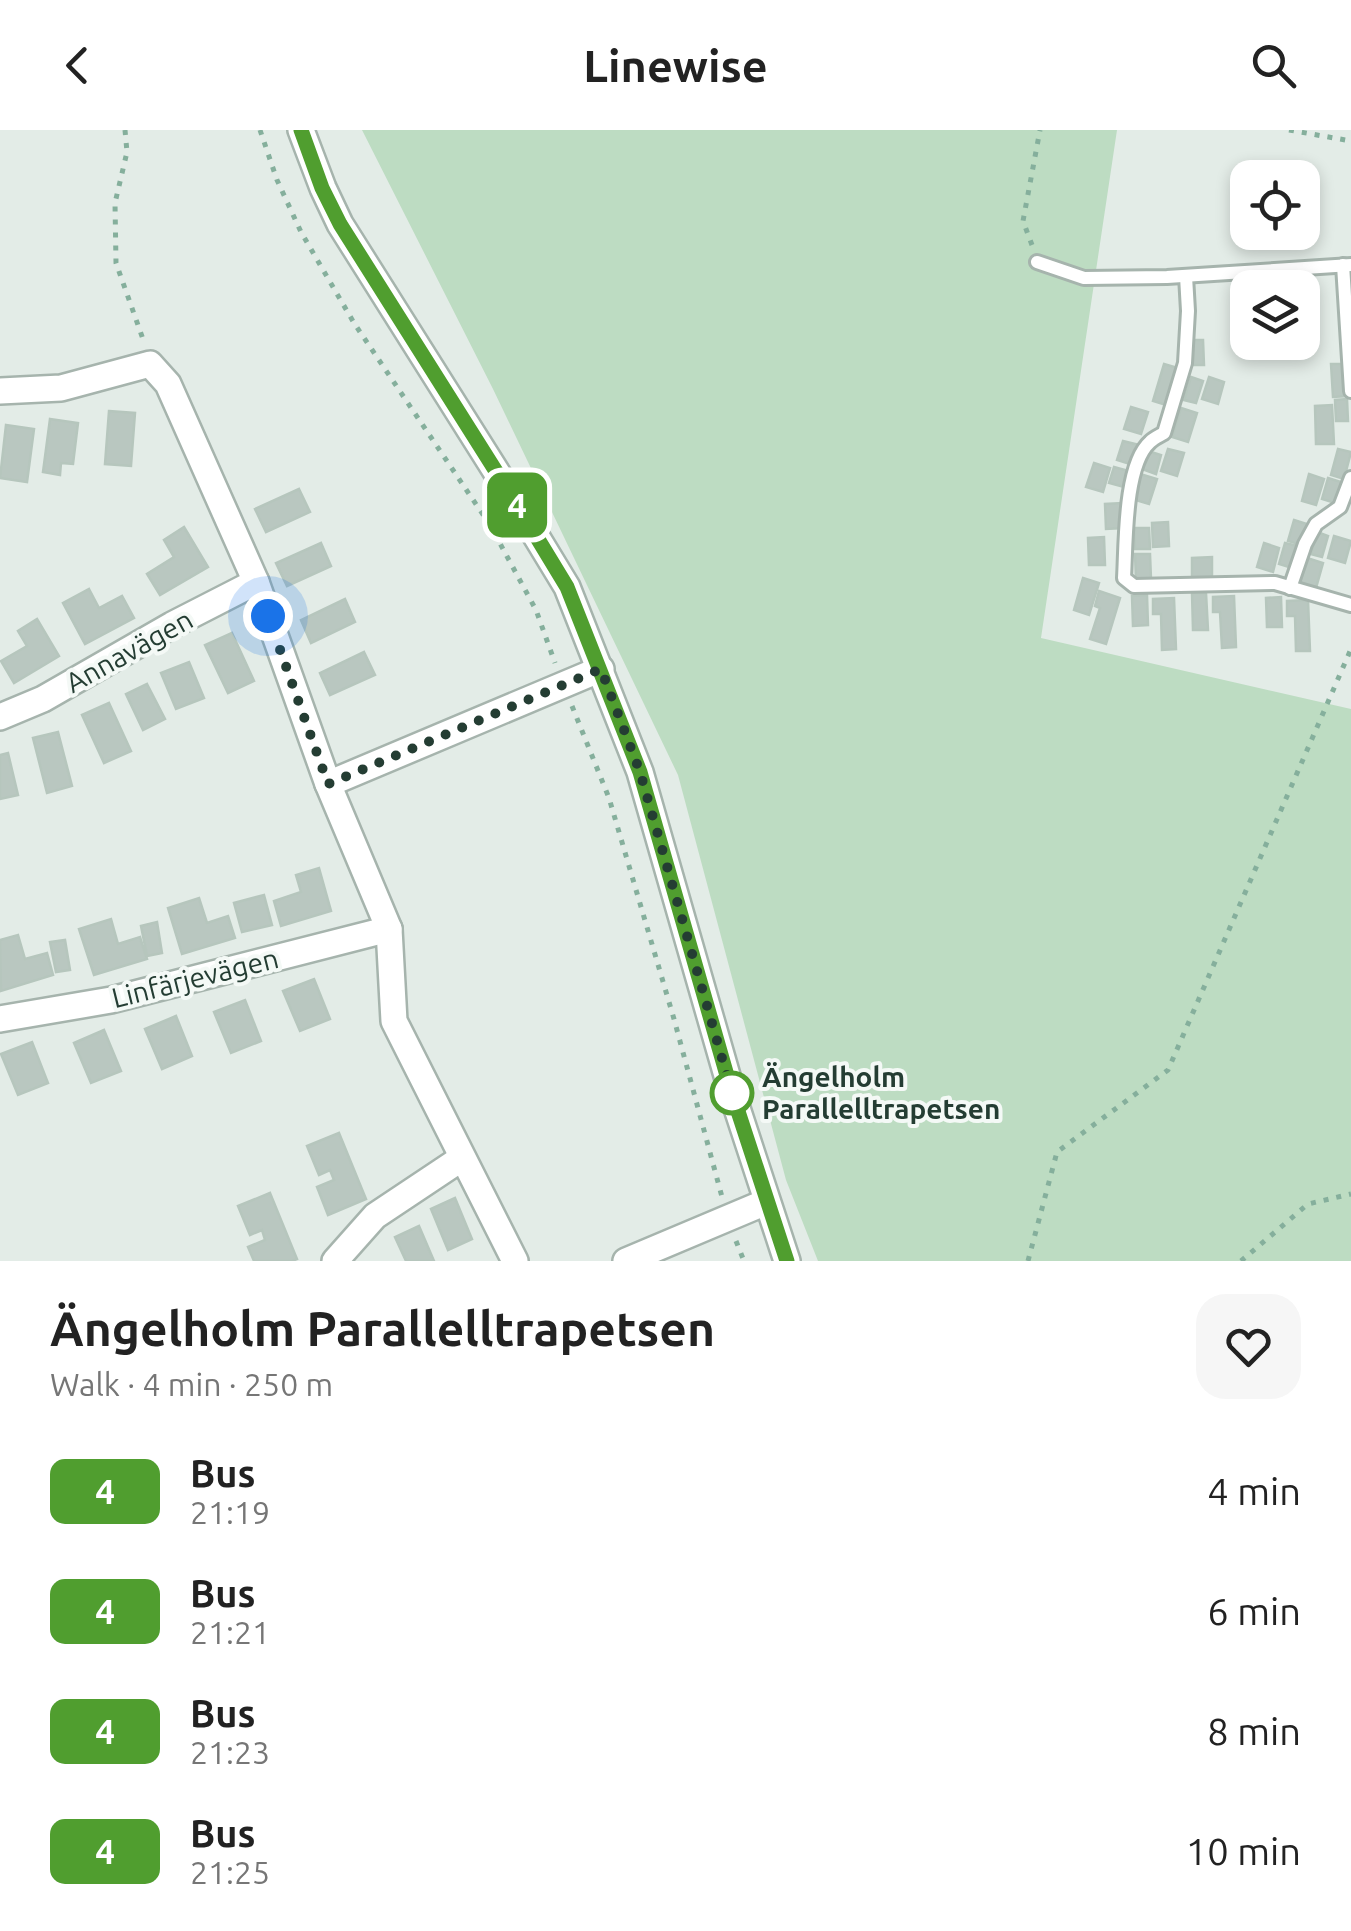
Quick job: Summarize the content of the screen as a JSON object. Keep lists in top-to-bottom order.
{
  "streets": {
    "street": ["Annavägen", "Linfärjevägen"]
  },
  "places": ["Ängelholm Parallelltrapetsen"],
  "lines": ["bus line 4"],
  "page": {
    "header": "Linewise",
    "on_map": "4",
    "heading": ["Ängelholm Parallelltrapetsen", "Walk · 4 min · 250 m"],
    "list": [
      {
        "mark": "4",
        "name": "Bus",
        "note": "21:19",
        "value": "4 min"
      },
      {
        "mark": "4",
        "name": "Bus",
        "note": "21:21",
        "value": "6 min"
      },
      {
        "mark": "4",
        "name": "Bus",
        "note": "21:23",
        "value": "8 min"
      },
      {
        "mark": "4",
        "name": "Bus",
        "note": "21:25",
        "value": "10 min"
      }
    ]
  }
}
